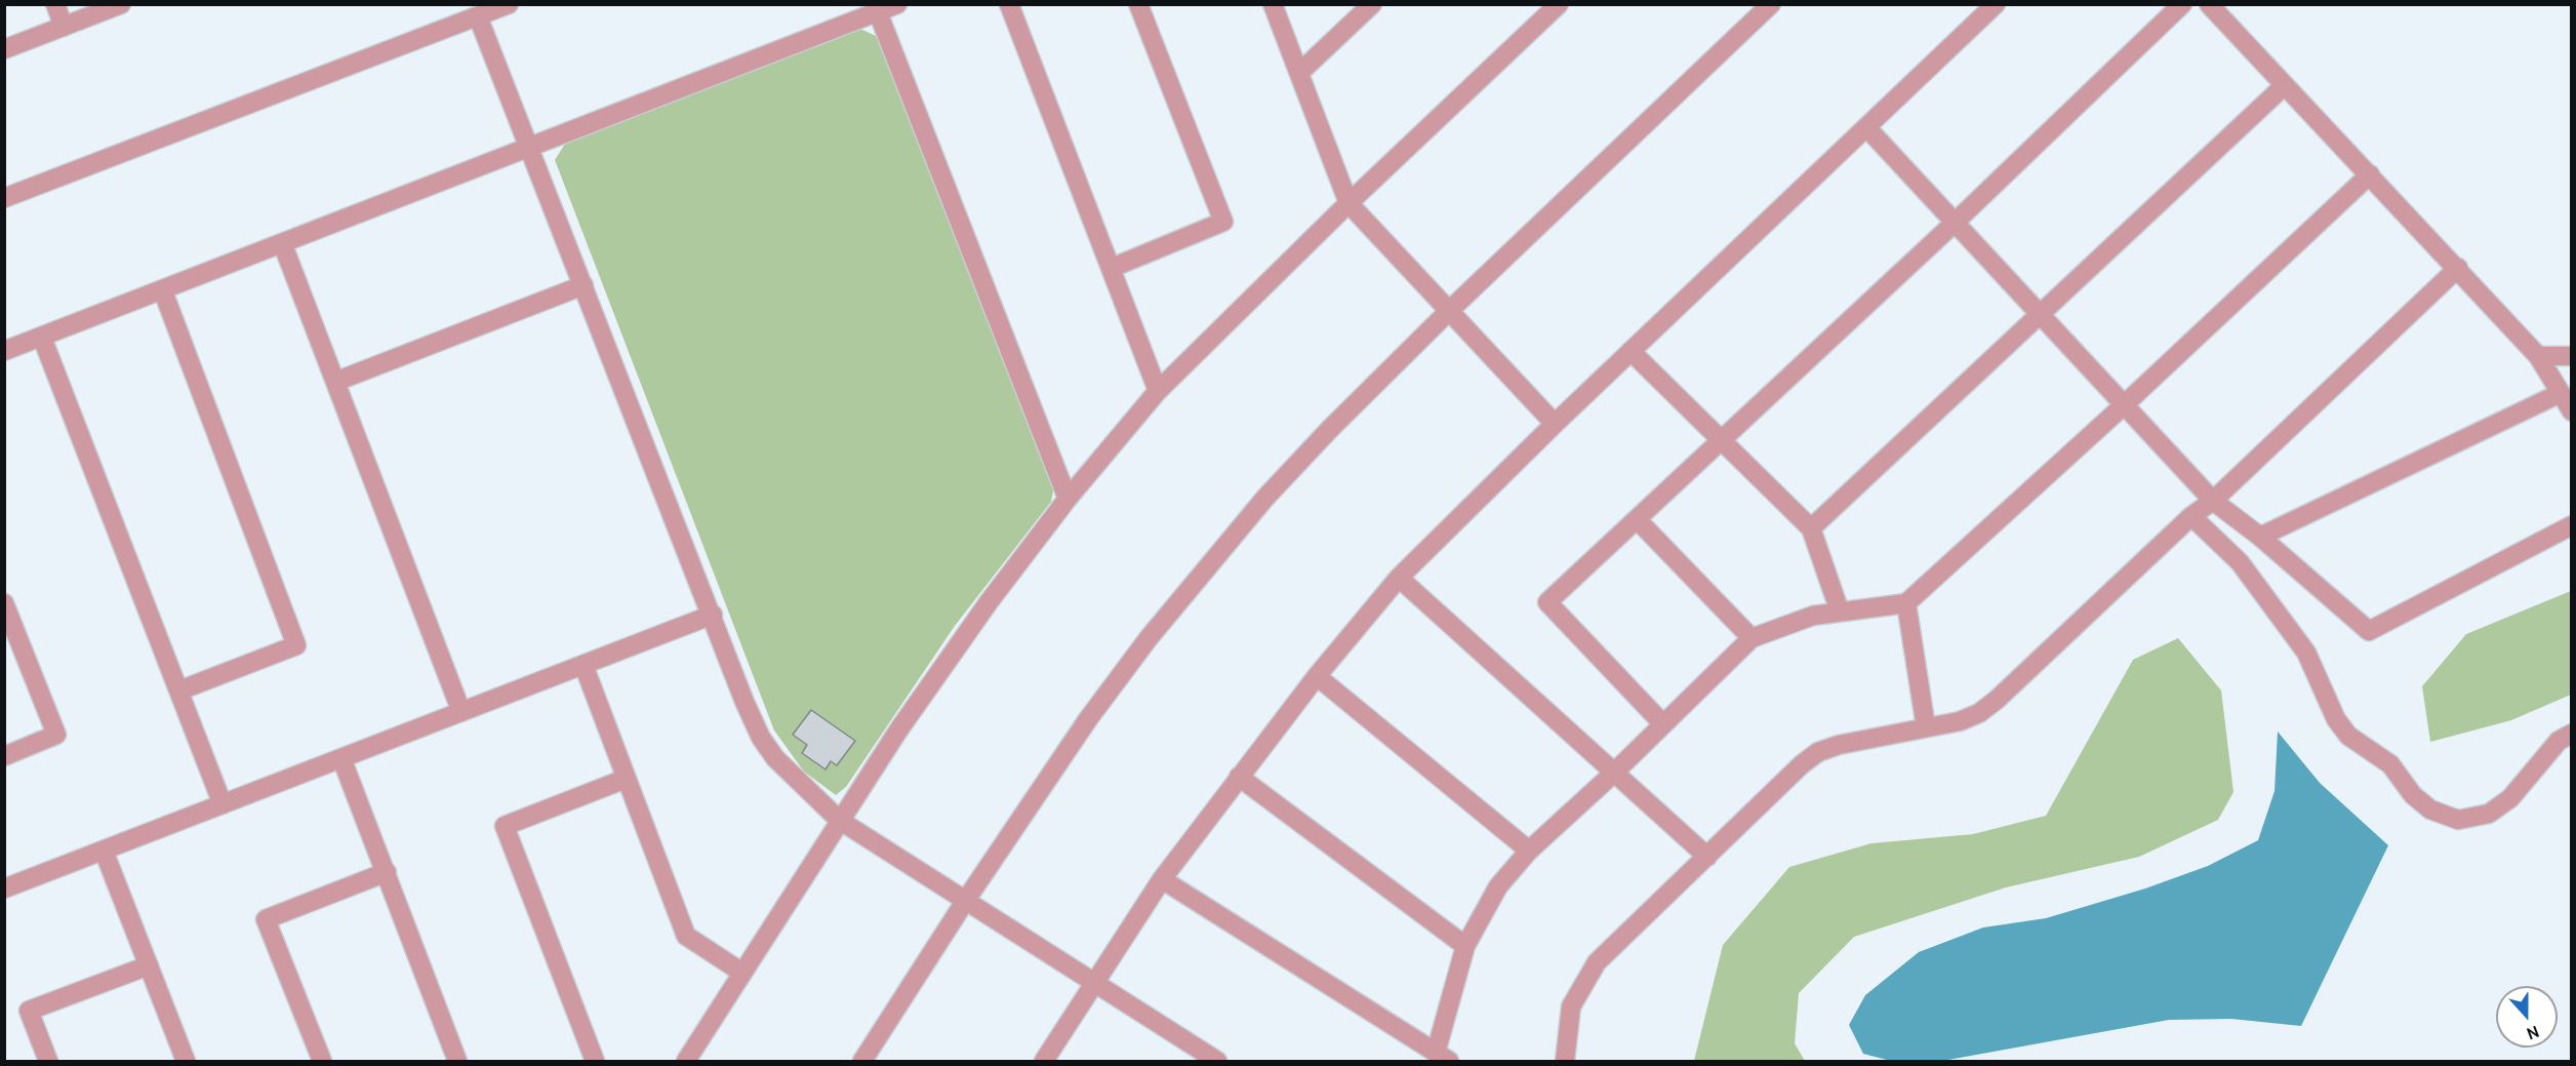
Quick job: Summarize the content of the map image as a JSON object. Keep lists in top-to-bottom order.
{
  "north": "bottom"
}
